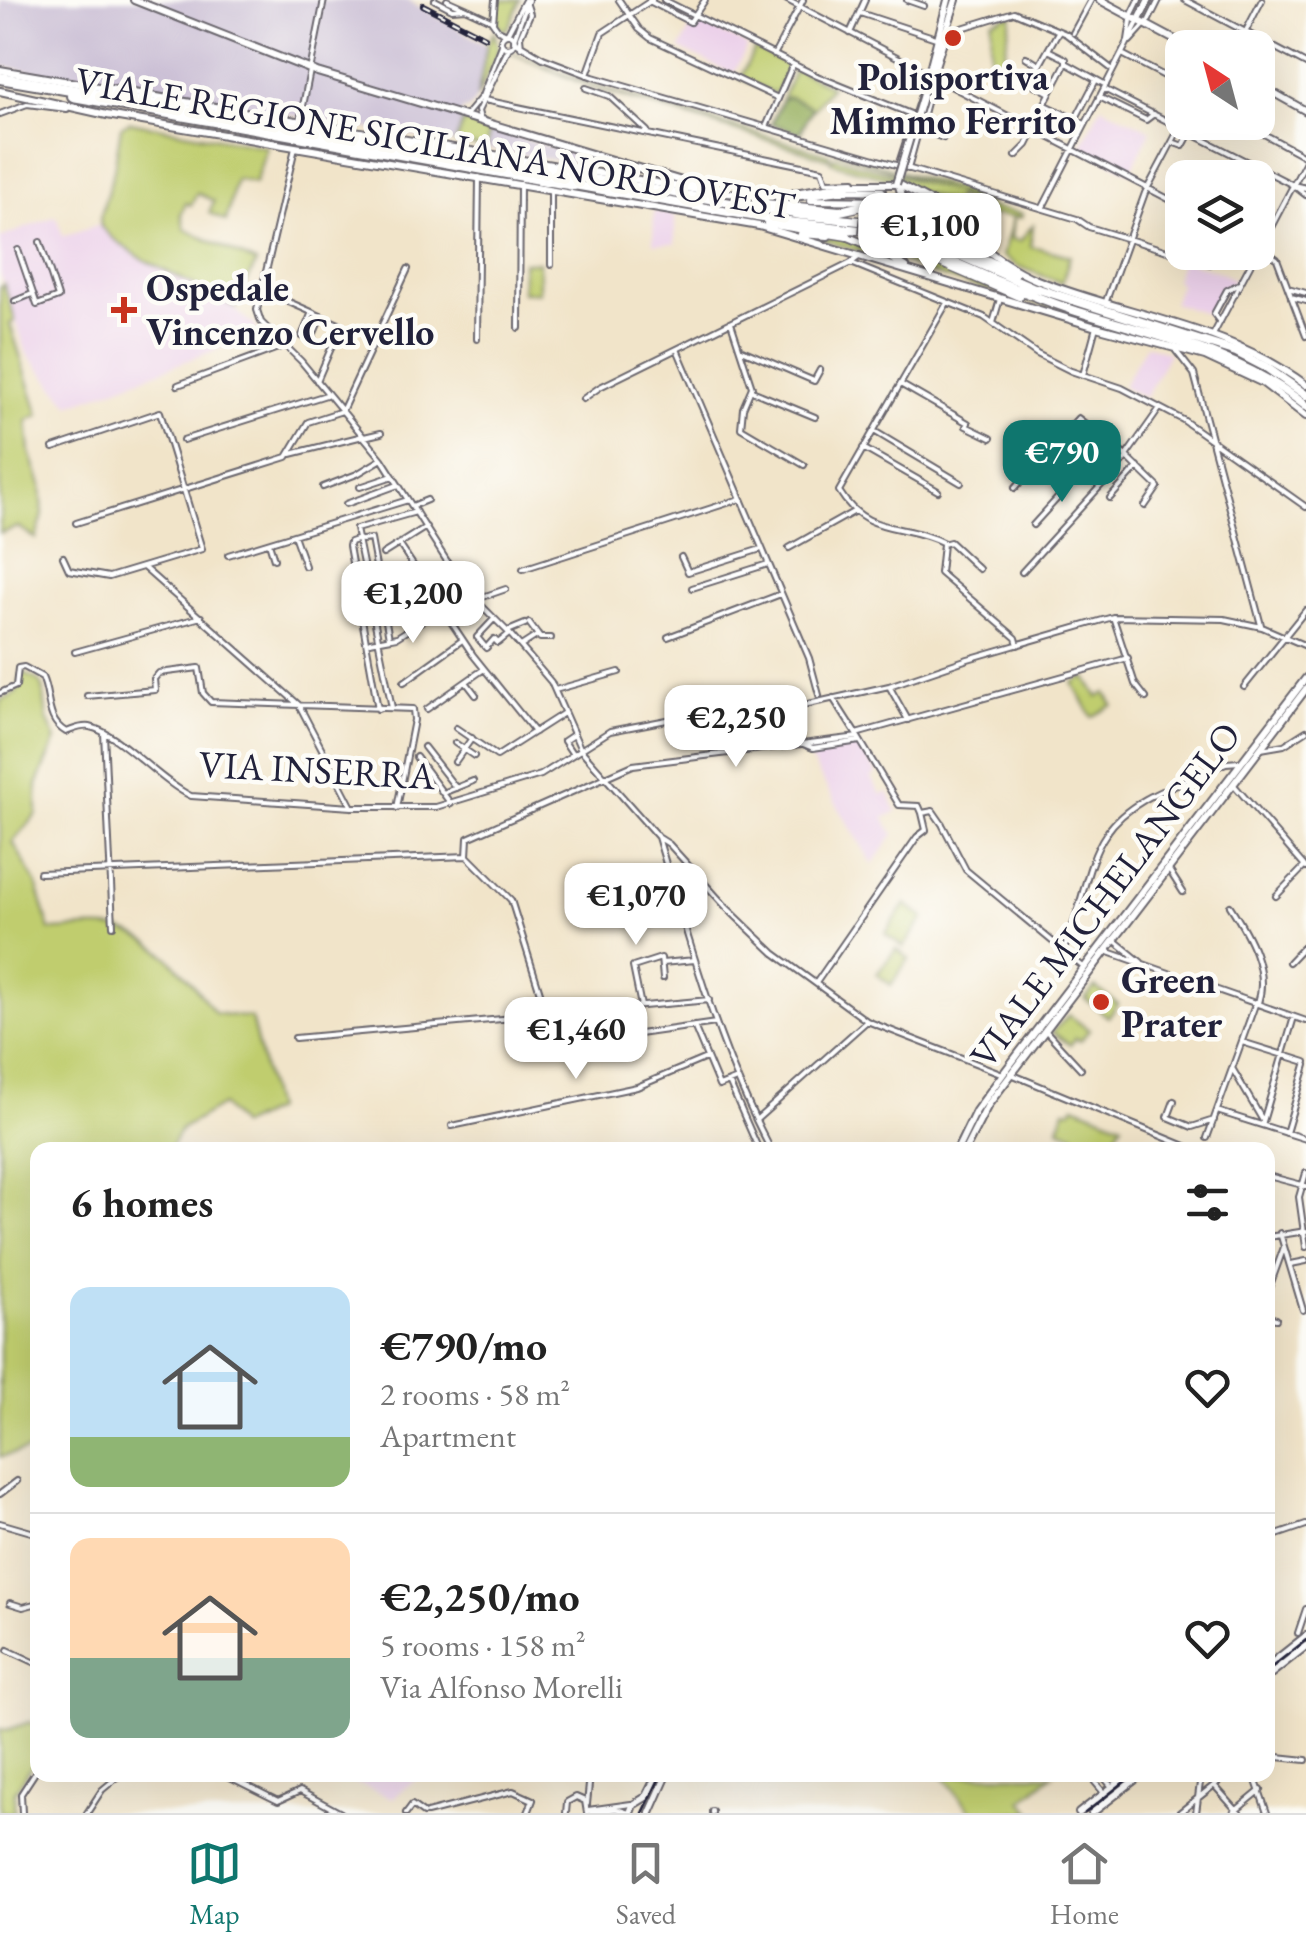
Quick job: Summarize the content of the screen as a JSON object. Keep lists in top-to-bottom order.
{
  "streets": {
    "main road": ["VIALE REGIONE SICILIANA NORD OVEST"],
    "street": ["VIA INSERRA", "VIALE MICHELANGELO"]
  },
  "places": {
    "other": ["Polisportiva Mimmo Ferrito", "Green Prater"],
    "health": ["Ospedale Vincenzo Cervello"]
  },
  "north": "top left",
  "page": {
    "price": [
      "€1,100",
      "€790",
      "€1,200",
      "€2,250",
      "€1,070",
      "€1,460"
    ],
    "heading": "6 homes",
    "list": [
      {
        "name": "€790/mo",
        "note": "2 rooms · 58 m² · Apartment"
      },
      {
        "name": "€2,250/mo",
        "note": "5 rooms · 158 m² · Via Alfonso Morelli"
      }
    ],
    "tabs": ["Map", "Saved", "Home"]
  }
}
